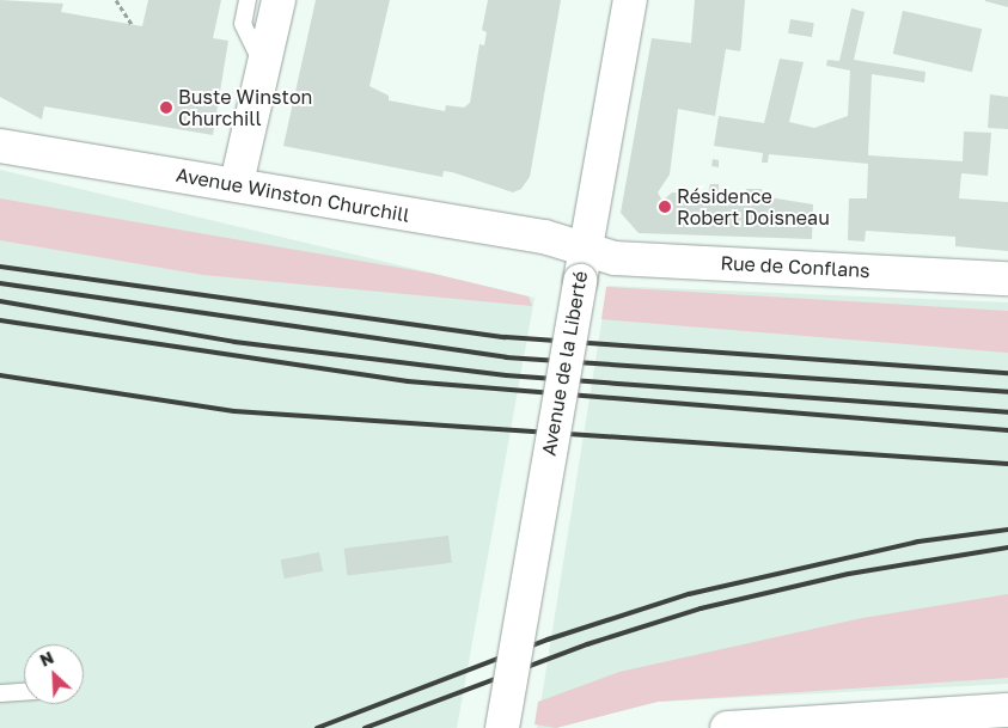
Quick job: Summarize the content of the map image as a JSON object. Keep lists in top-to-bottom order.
{
  "streets": {
    "street": ["Avenue Winston Churchill", "Rue de Conflans", "Avenue de la Liberté"]
  },
  "crossings": [
    ["Avenue Winston Churchill", "Rue de Conflans"],
    ["Avenue Winston Churchill", "Avenue de la Liberté"],
    ["Rue de Conflans", "Avenue de la Liberté"]
  ],
  "places": ["Buste Winston Churchill", "Résidence Robert Doisneau"],
  "north": "top left"
}
